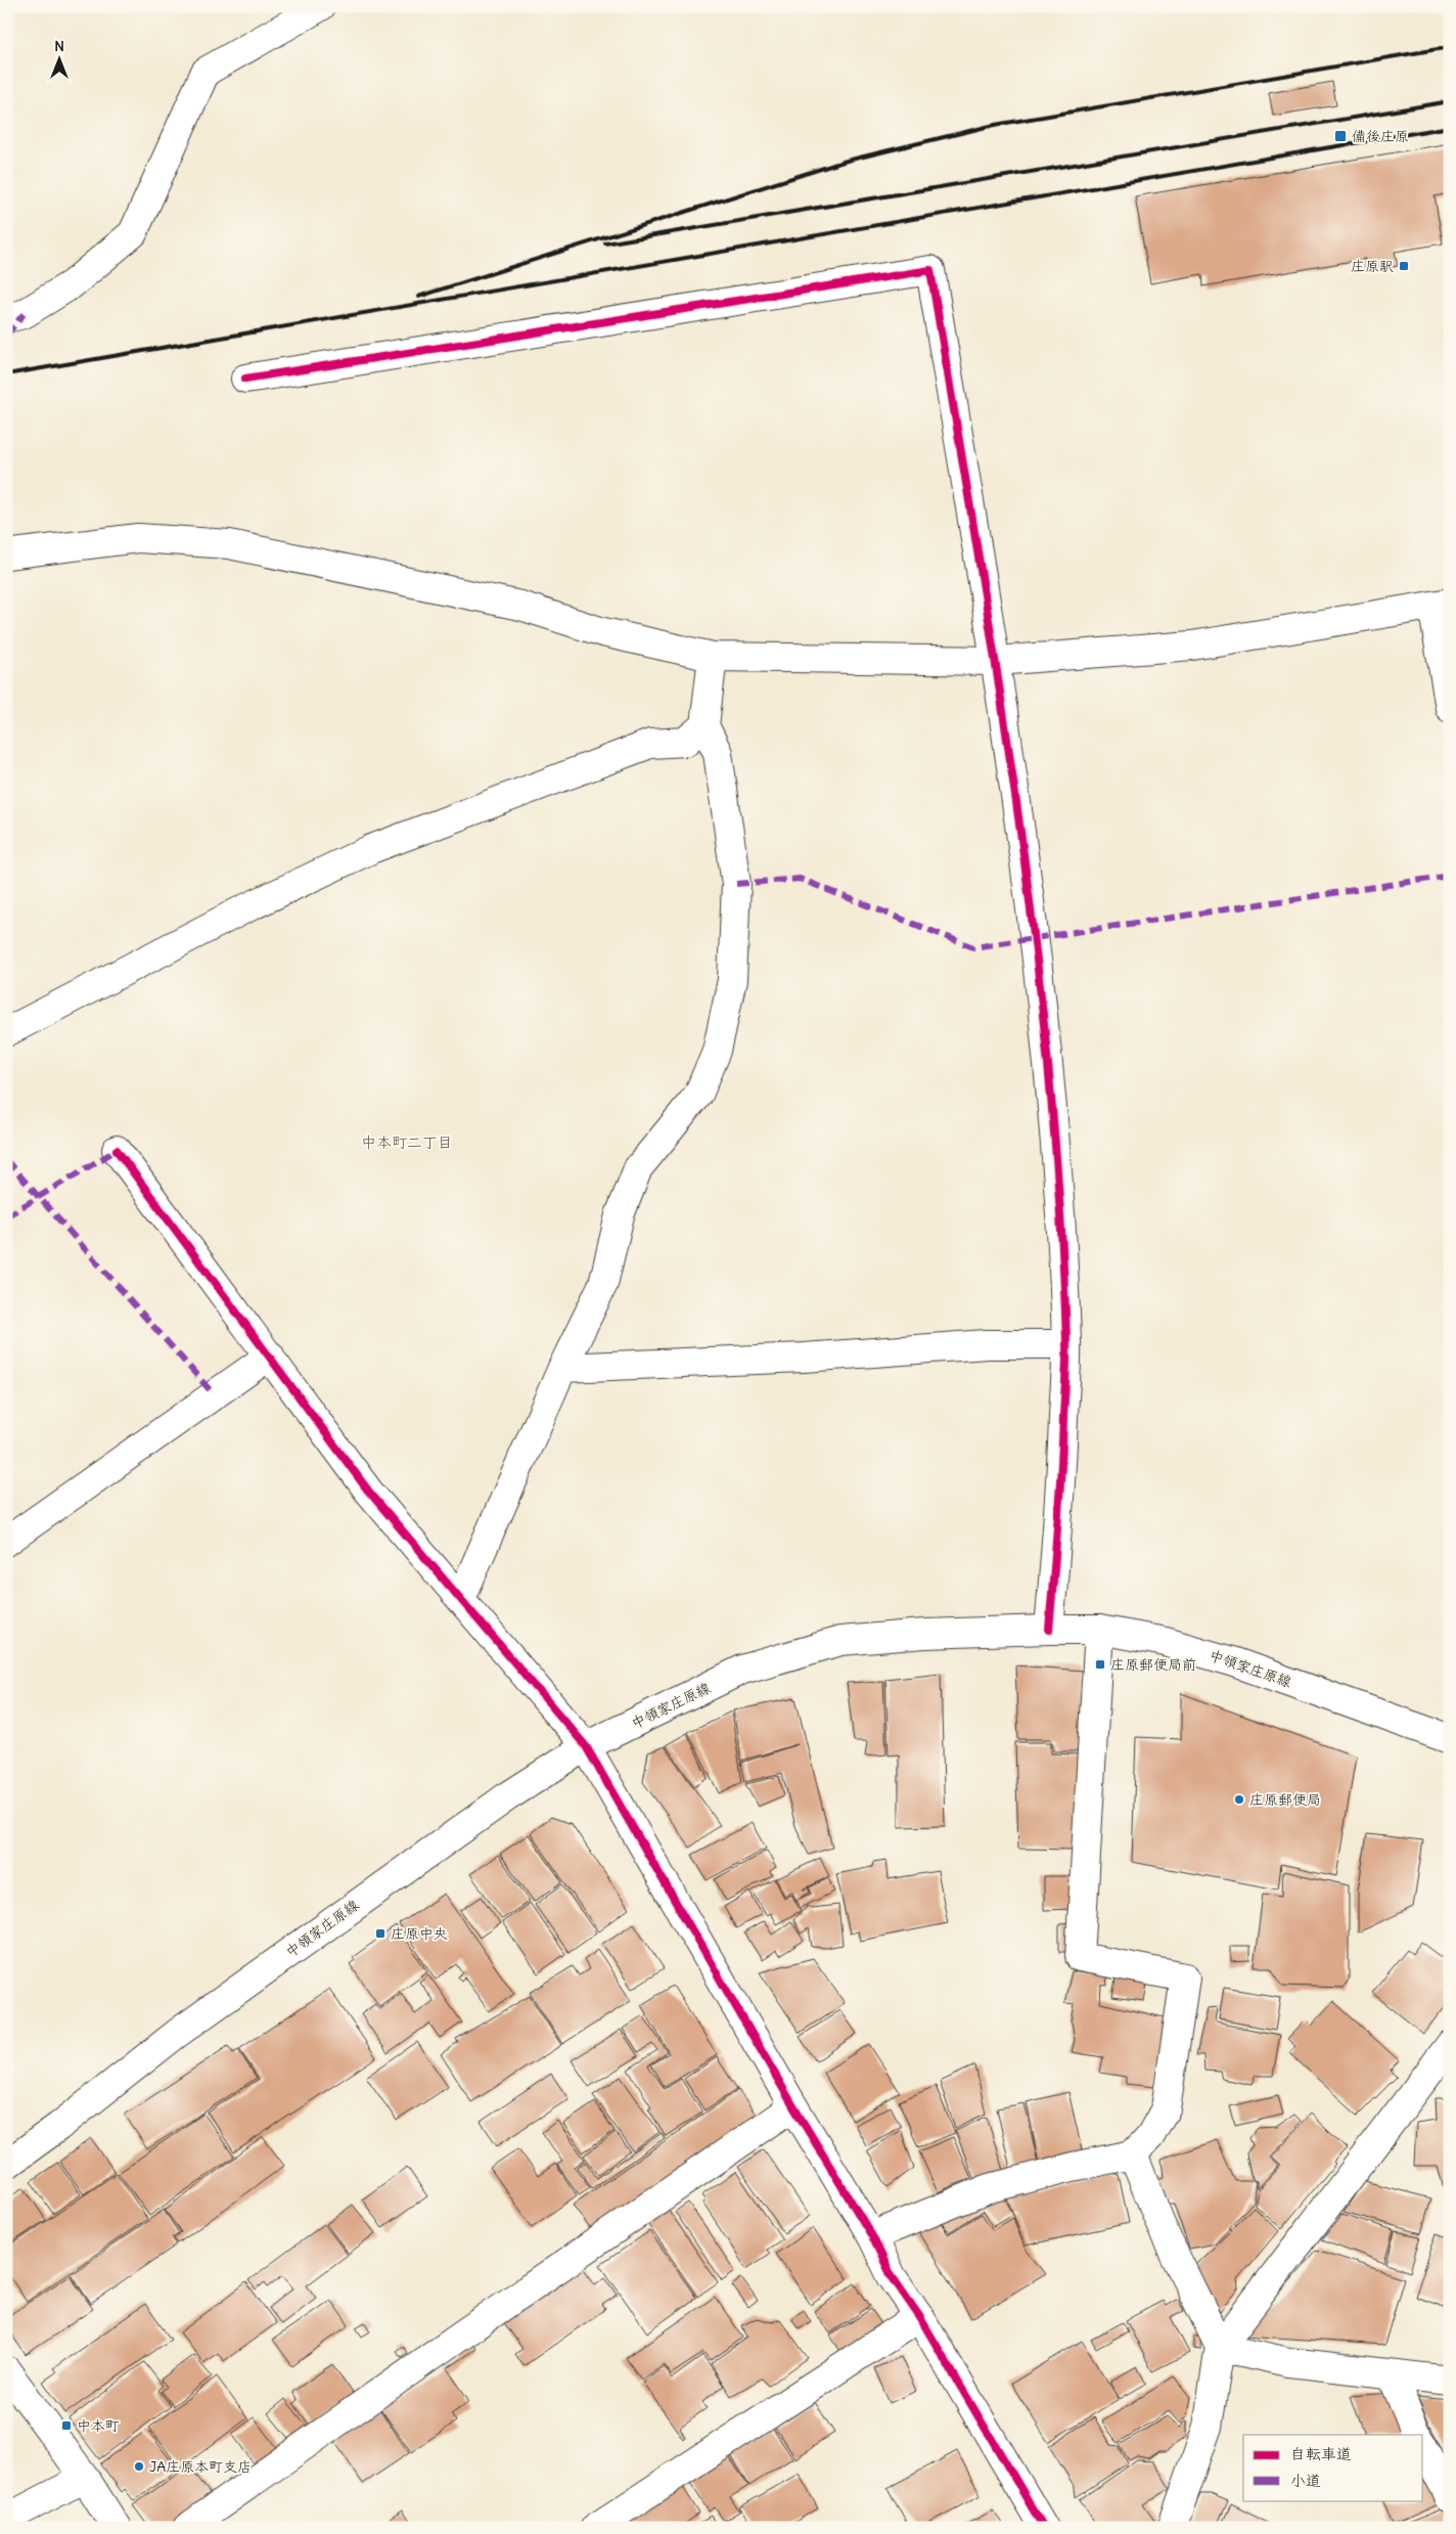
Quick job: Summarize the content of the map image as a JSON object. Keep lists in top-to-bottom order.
{
  "streets": {
    "street": ["中領家庄原線"]
  },
  "districts": ["中本町二丁目"],
  "places": {
    "transit": [
      "備後庄原",
      "庄原駅",
      "庄原郵便局前",
      "庄原中央",
      "中本町"
    ],
    "other": ["庄原郵便局", "JA庄原本町支店"]
  },
  "legend": ["自転車道", "小道"],
  "north": "top"
}
